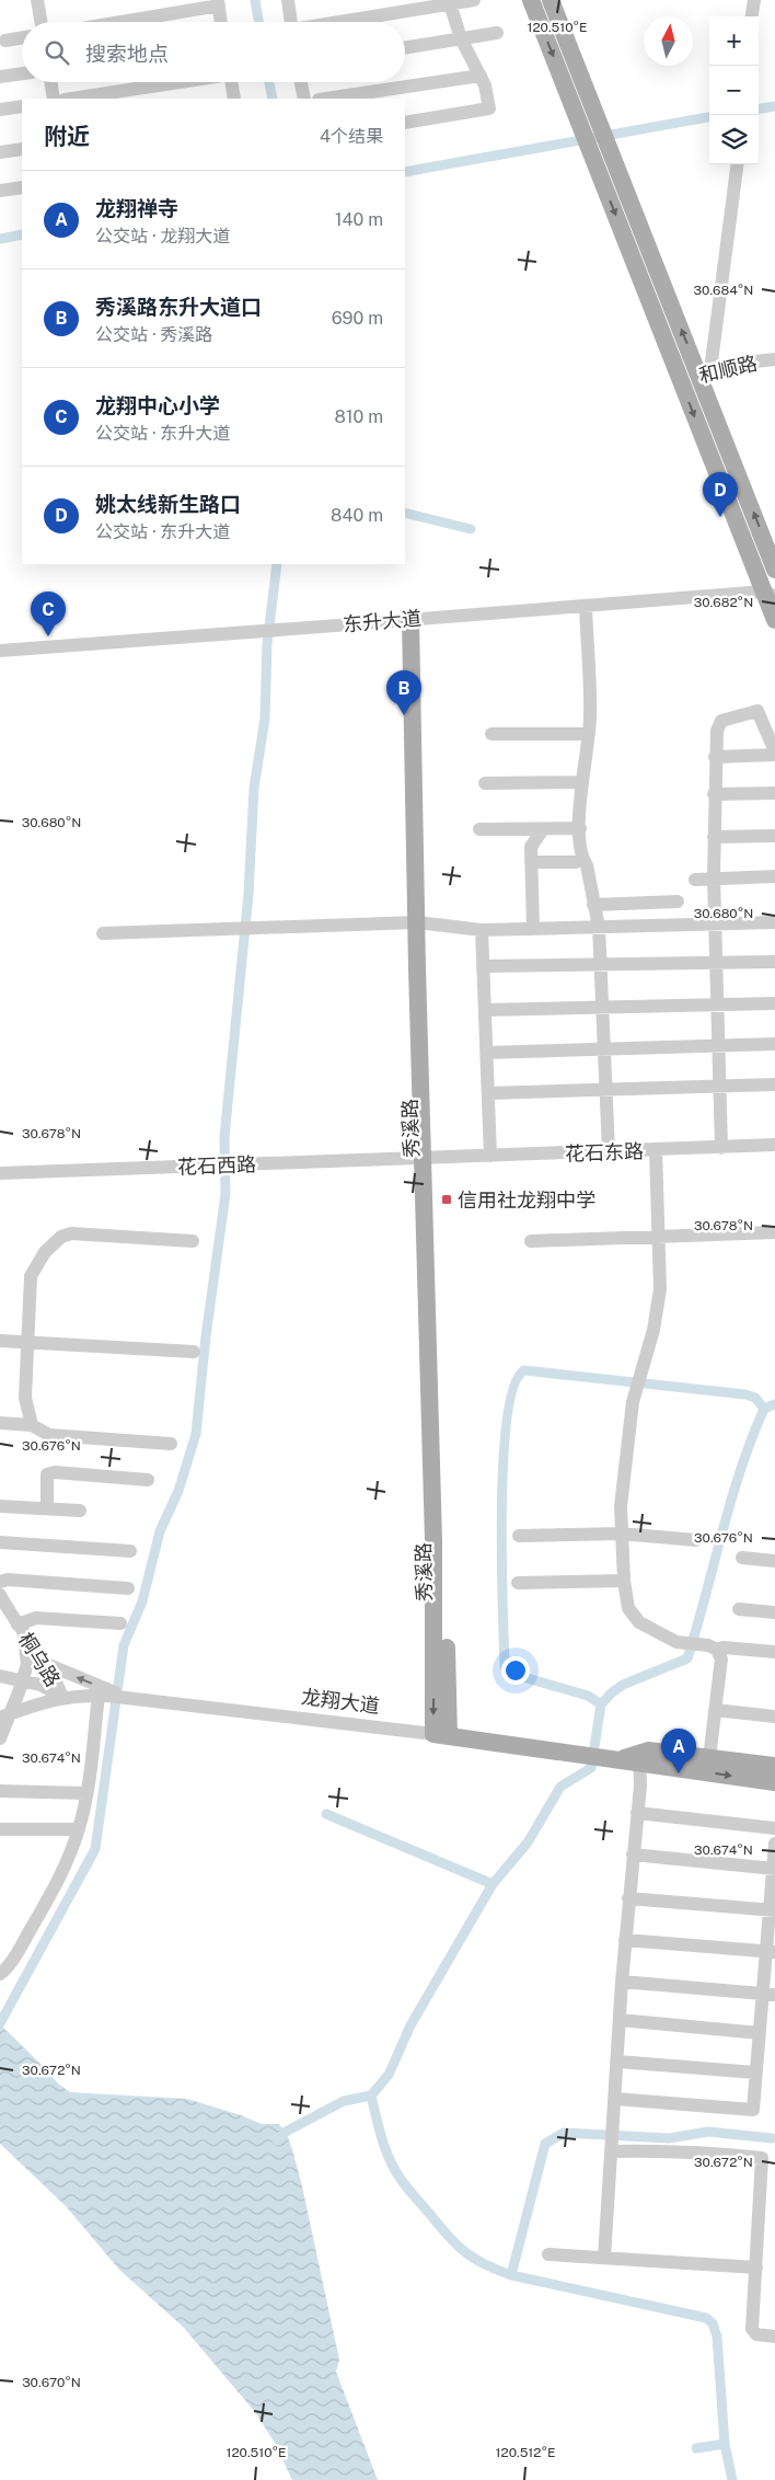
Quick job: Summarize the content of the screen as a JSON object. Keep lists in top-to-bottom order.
{
  "streets": {
    "main road": ["秀溪路", "龙翔大道"],
    "street": [
      "和顺路",
      "东升大道",
      "花石东路",
      "花石西路",
      "桐乌路"
    ]
  },
  "crossings": [
    ["东升大道", "秀溪路"],
    ["秀溪路", "花石东路"],
    ["秀溪路", "花石西路"],
    ["秀溪路", "龙翔大道"],
    ["花石东路", "花石西路"],
    ["桐乌路", "龙翔大道"]
  ],
  "places": {
    "transit": ["信用社龙翔中学"]
  },
  "north": "top",
  "page": {
    "map_buttons": ["+", "−"],
    "search": "搜索地点",
    "heading": ["附近", "4个结果"],
    "list": [
      {
        "mark": "A",
        "name": "龙翔禅寺",
        "note": "公交站 · 龙翔大道",
        "value": "140 m"
      },
      {
        "mark": "B",
        "name": "秀溪路东升大道口",
        "note": "公交站 · 秀溪路",
        "value": "690 m"
      },
      {
        "mark": "C",
        "name": "龙翔中心小学",
        "note": "公交站 · 东升大道",
        "value": "810 m"
      },
      {
        "mark": "D",
        "name": "姚太线新生路口",
        "note": "公交站 · 东升大道",
        "value": "840 m"
      }
    ],
    "pins": [
      "D",
      "C",
      "B",
      "A"
    ]
  },
  "coordinates": [
    "120.510°E",
    "30.684°N",
    "30.682°N",
    "30.680°N",
    "30.678°N",
    "30.676°N",
    "30.674°N",
    "30.672°N",
    "30.670°N",
    "120.512°E"
  ]
}
